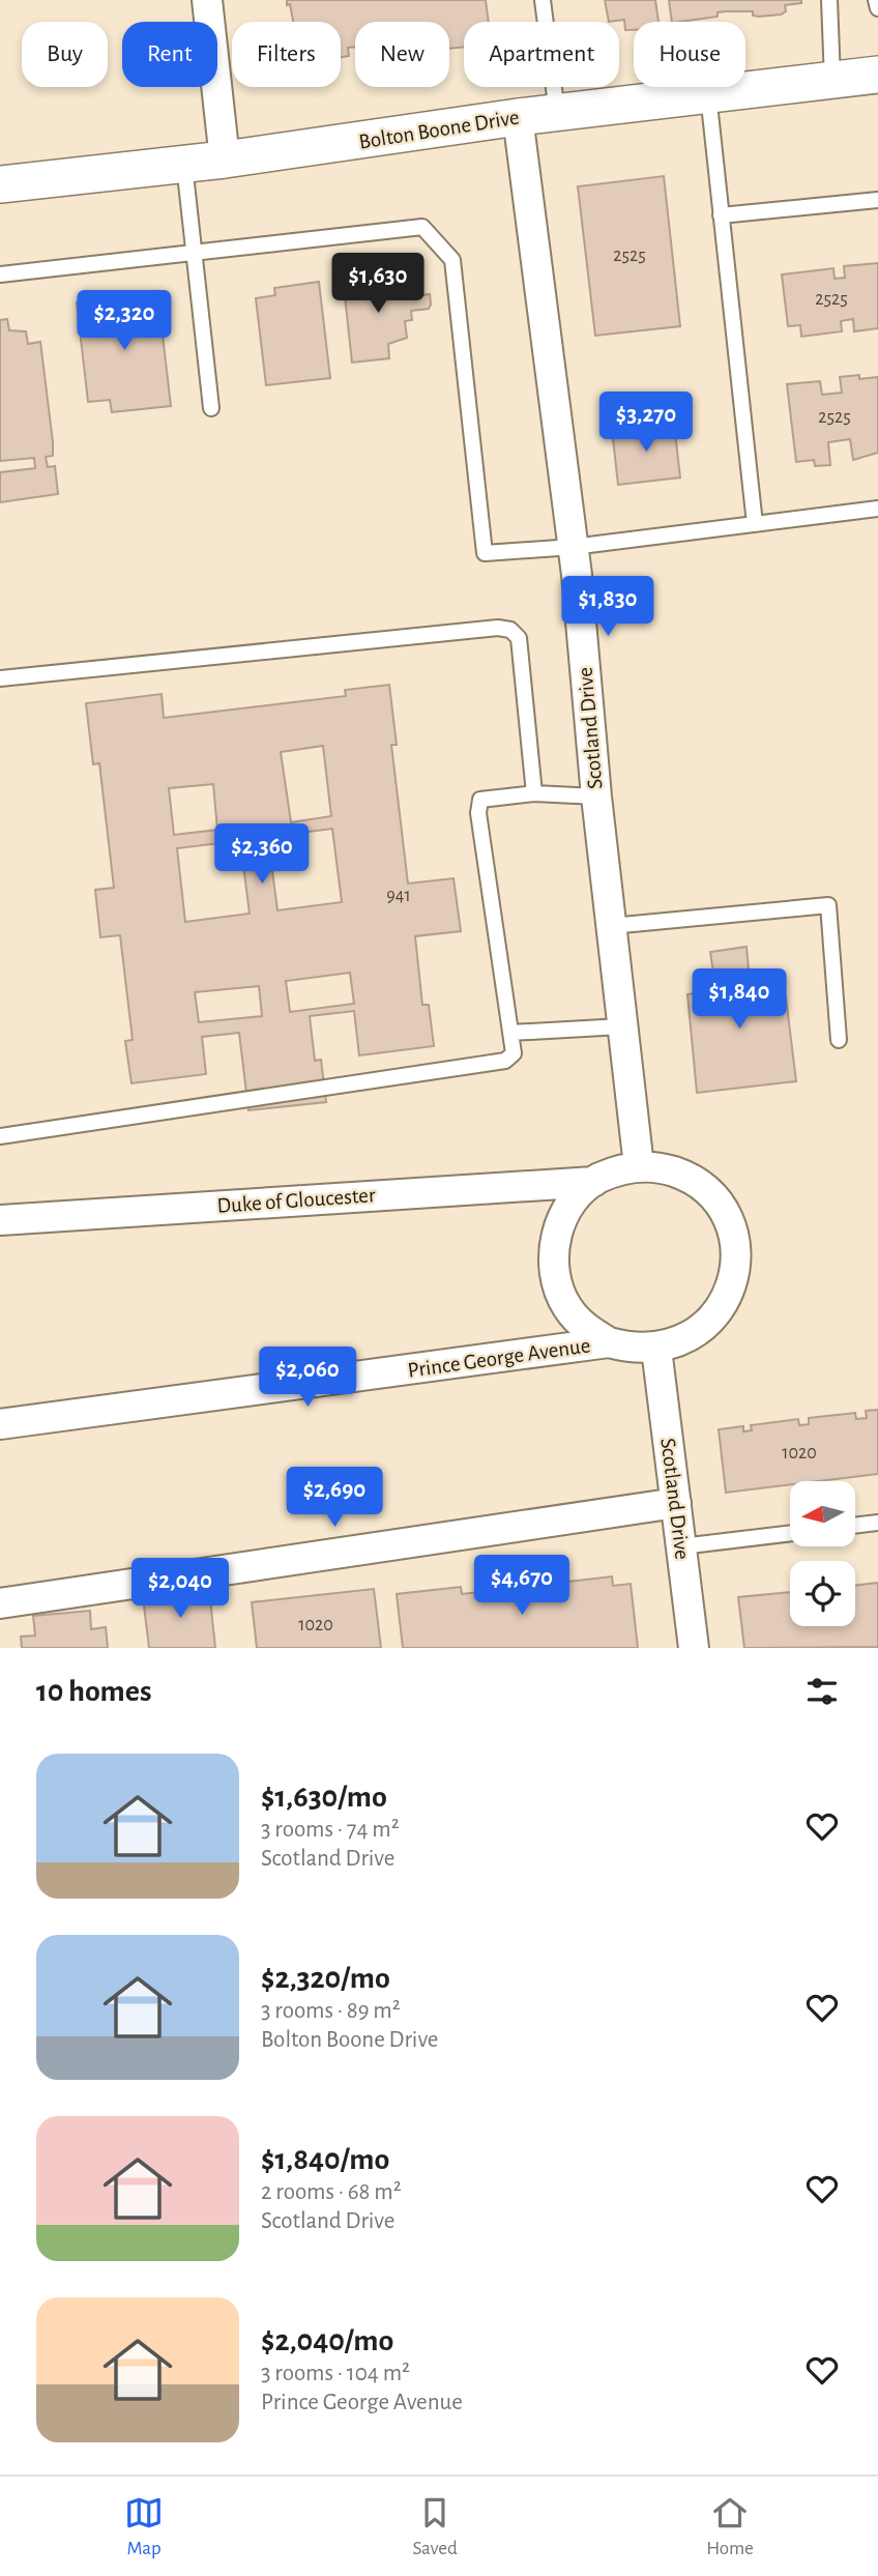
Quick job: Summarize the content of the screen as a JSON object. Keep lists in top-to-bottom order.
{
  "streets": {
    "street": [
      "Bolton Boone Drive",
      "Scotland Drive",
      "Duke of Gloucester",
      "Prince George Avenue"
    ]
  },
  "crossings": [
    ["Bolton Boone Drive", "Scotland Drive"],
    ["Scotland Drive", "Duke of Gloucester"],
    ["Scotland Drive", "Prince George Avenue"],
    ["Duke of Gloucester", "Prince George Avenue"]
  ],
  "house_numbers": [
    "2525",
    "2525",
    "2525",
    "941",
    "1020",
    "1020"
  ],
  "north": "left",
  "page": {
    "chip": [
      "Buy",
      "Rent",
      "Filters",
      "New",
      "Apartment",
      "House"
    ],
    "price": [
      "$1,630",
      "$2,320",
      "$3,270",
      "$1,830",
      "$2,360",
      "$1,840",
      "$2,060",
      "$2,690",
      "$4,670",
      "$2,040"
    ],
    "heading": "10 homes",
    "list": [
      {
        "name": "$1,630/mo",
        "note": "3 rooms · 74 m² · Scotland Drive"
      },
      {
        "name": "$2,320/mo",
        "note": "3 rooms · 89 m² · Bolton Boone Drive"
      },
      {
        "name": "$1,840/mo",
        "note": "2 rooms · 68 m² · Scotland Drive"
      },
      {
        "name": "$2,040/mo",
        "note": "3 rooms · 104 m² · Prince George Avenue"
      }
    ],
    "tabs": ["Map", "Saved", "Home"]
  }
}
